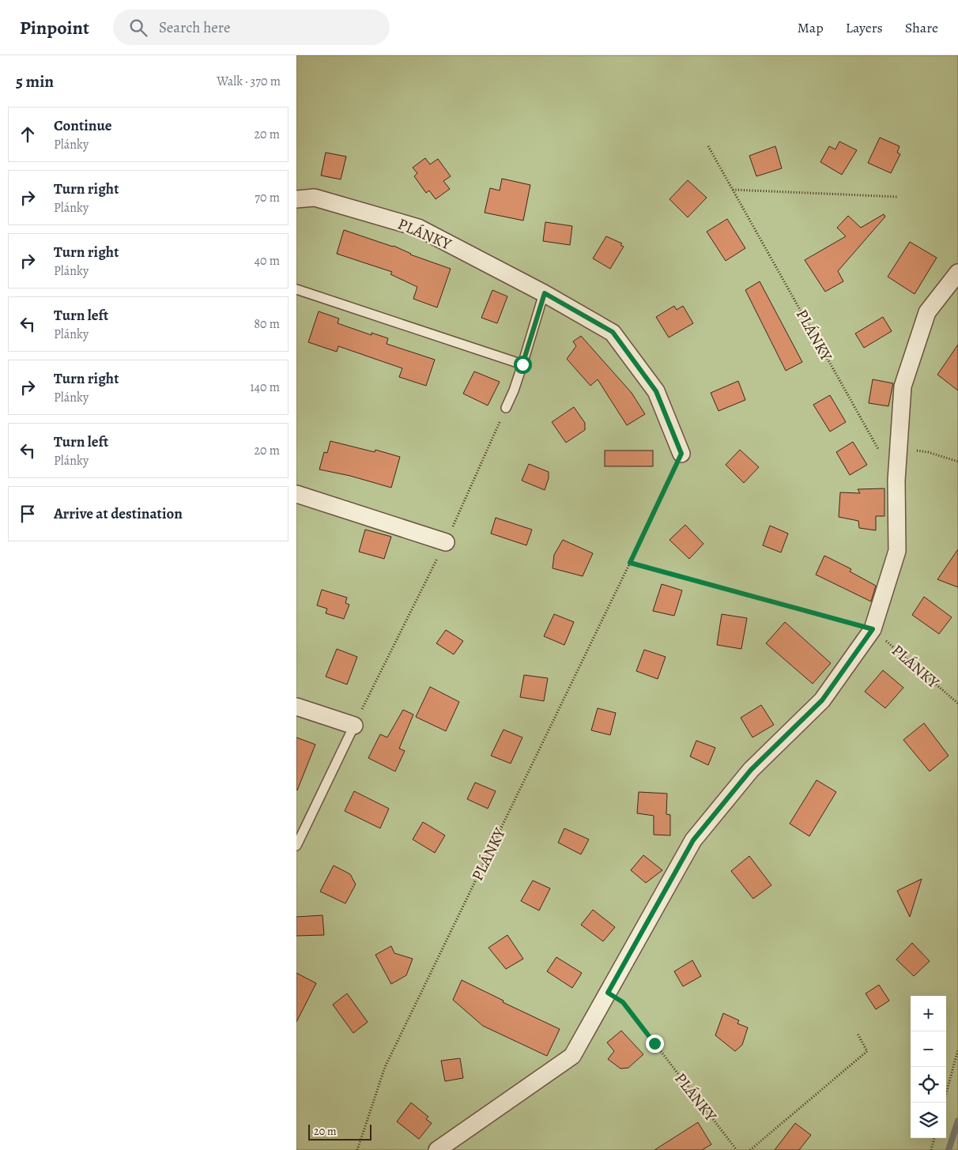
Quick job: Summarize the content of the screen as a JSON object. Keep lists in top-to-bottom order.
{
  "streets": {
    "street": ["PLÁNKY"]
  },
  "scale_bar": "20 m",
  "page": {
    "header": "Pinpoint",
    "search": "Search here",
    "nav": ["Map", "Layers", "Share"],
    "heading": ["5 min", "Walk · 370 m"],
    "list": [
      ["Continue", "Plánky", "20 m"],
      ["Turn right", "Plánky", "70 m"],
      ["Turn right", "Plánky", "40 m"],
      ["Turn left", "Plánky", "80 m"],
      ["Turn right", "Plánky", "140 m"],
      ["Turn left", "Plánky", "20 m"],
      "Arrive at destination"
    ],
    "map_buttons": ["+", "−"],
    "scale": "20 m"
  }
}
